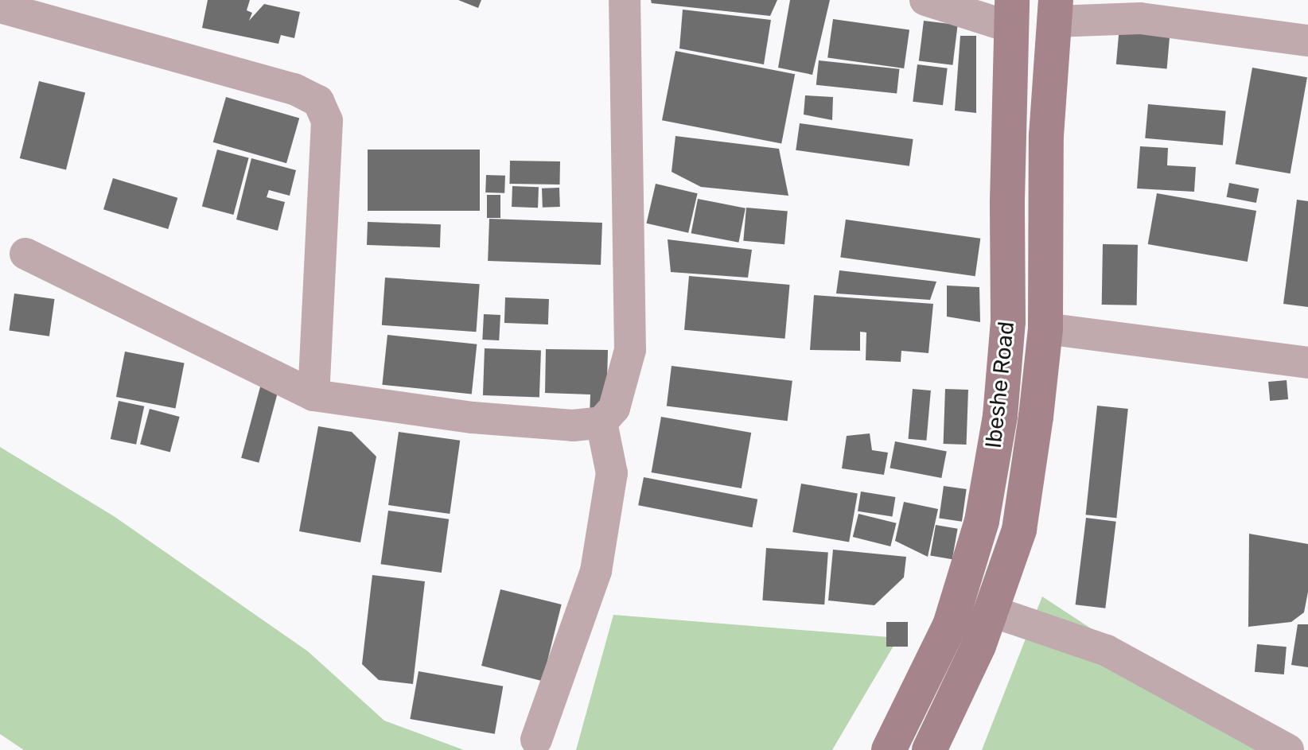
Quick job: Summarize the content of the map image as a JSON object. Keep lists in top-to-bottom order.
{
  "streets": {
    "main road": ["Ibeshe Road"]
  }
}
